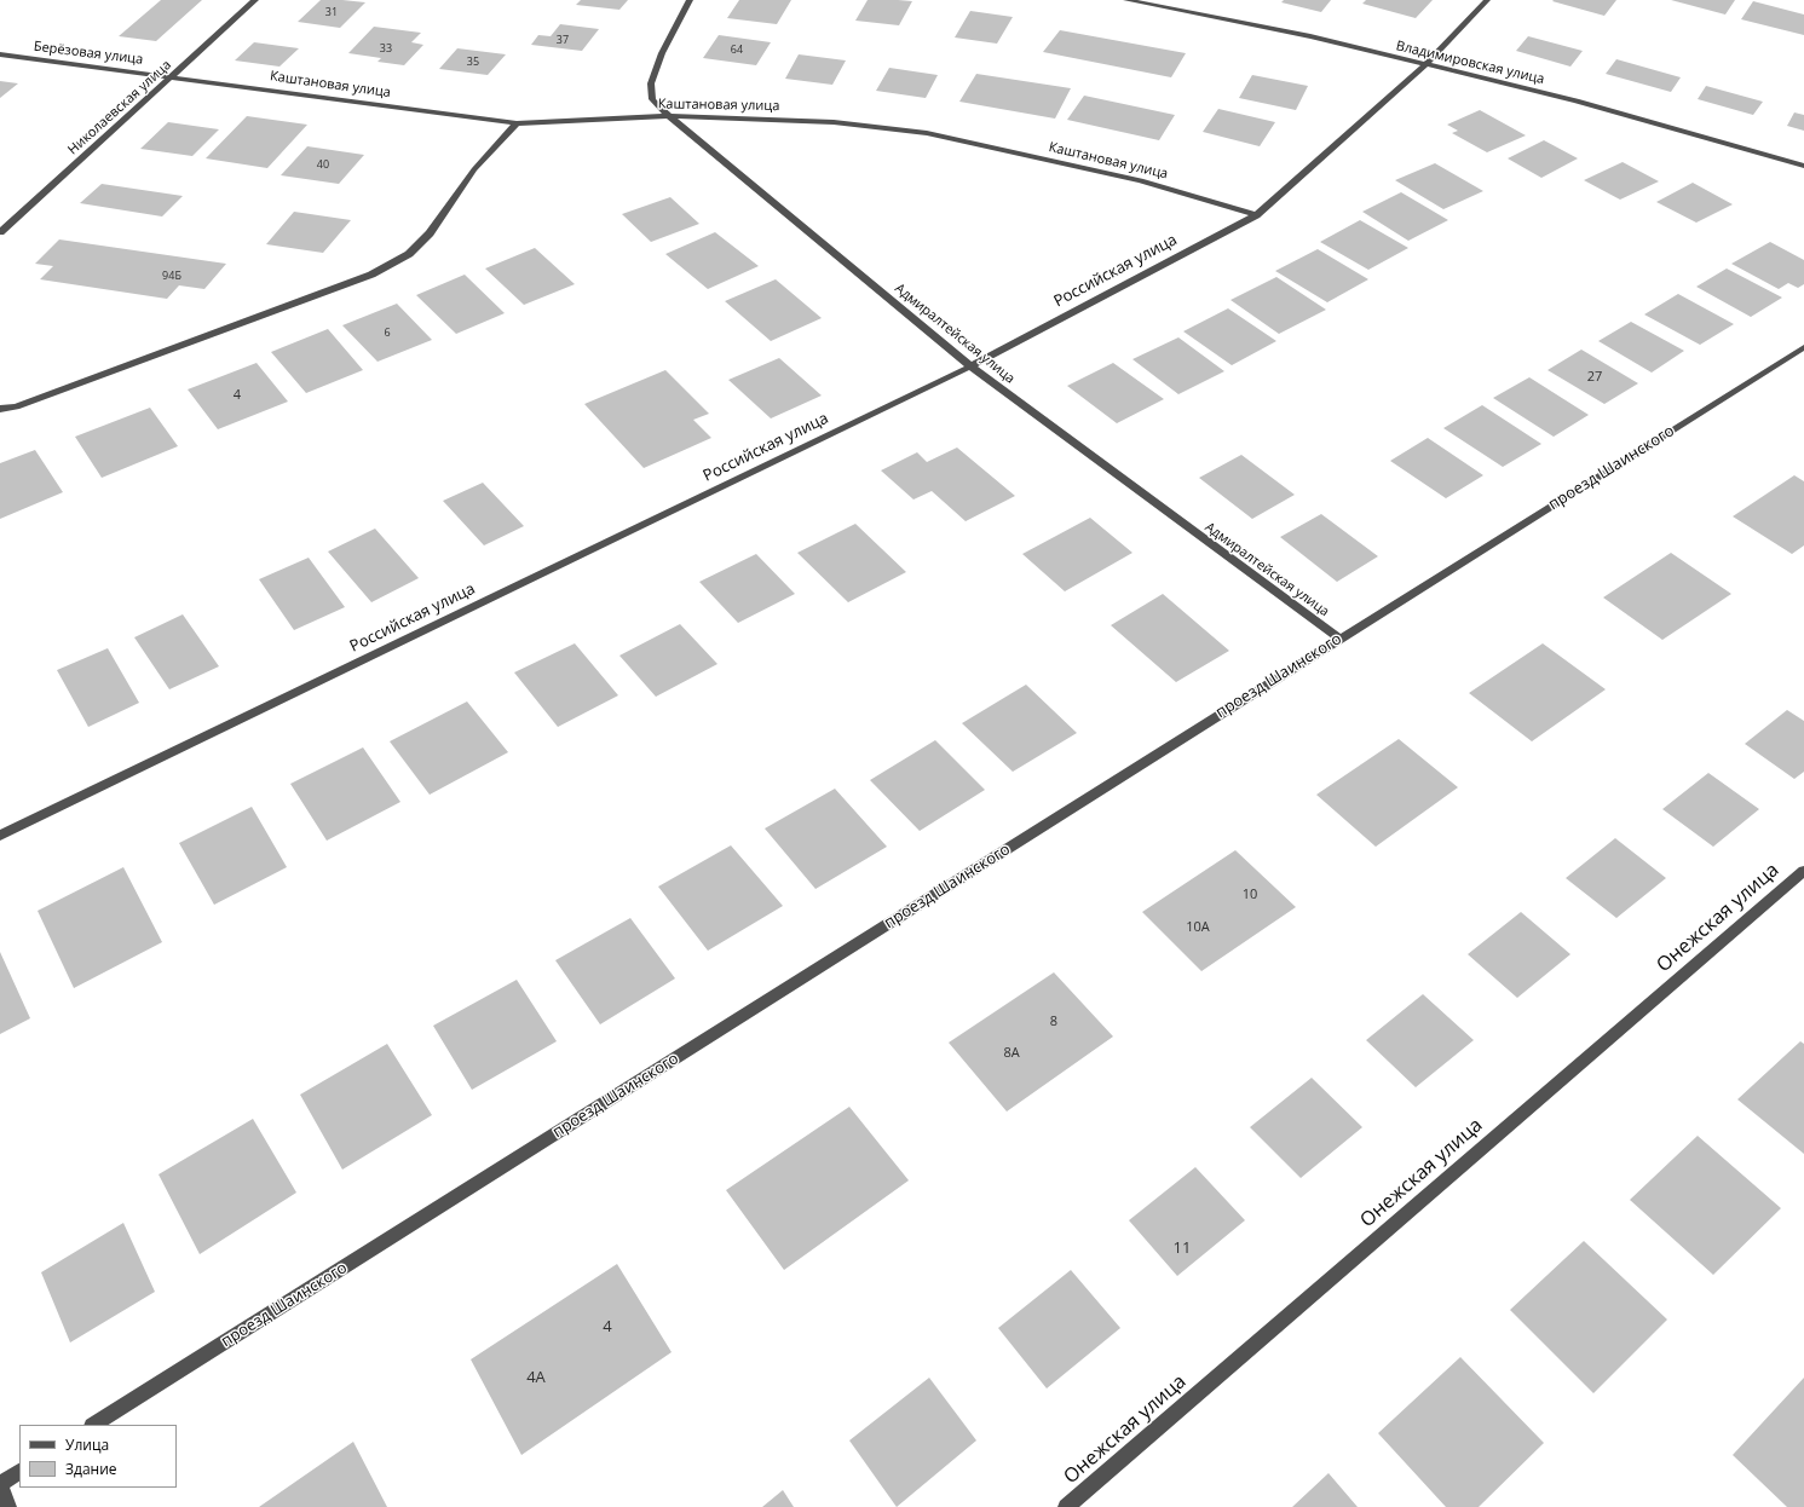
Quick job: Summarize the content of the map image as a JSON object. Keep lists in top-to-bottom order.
{
  "streets": {
    "street": [
      "Берёзовая улица",
      "Владимировская улица",
      "Каштановая улица",
      "Николаевская улица",
      "Российская улица",
      "Адмиралтейская улица",
      "проезд Шаинского",
      "Онежская улица"
    ]
  },
  "crossings": [
    ["Берёзовая улица", "Каштановая улица"],
    ["Берёзовая улица", "Николаевская улица"],
    ["Владимировская улица", "Российская улица"],
    ["Каштановая улица", "Николаевская улица"],
    ["Каштановая улица", "Российская улица"],
    ["Каштановая улица", "Адмиралтейская улица"],
    ["Российская улица", "Адмиралтейская улица"],
    ["Адмиралтейская улица", "проезд Шаинского"]
  ],
  "house_numbers": [
    "31",
    "37",
    "33",
    "64",
    "35",
    "40",
    "94Б",
    "6",
    "27",
    "4",
    "10",
    "10А",
    "8",
    "8А",
    "11",
    "4",
    "4А"
  ],
  "legend": ["Улица", "Здание"]
}
